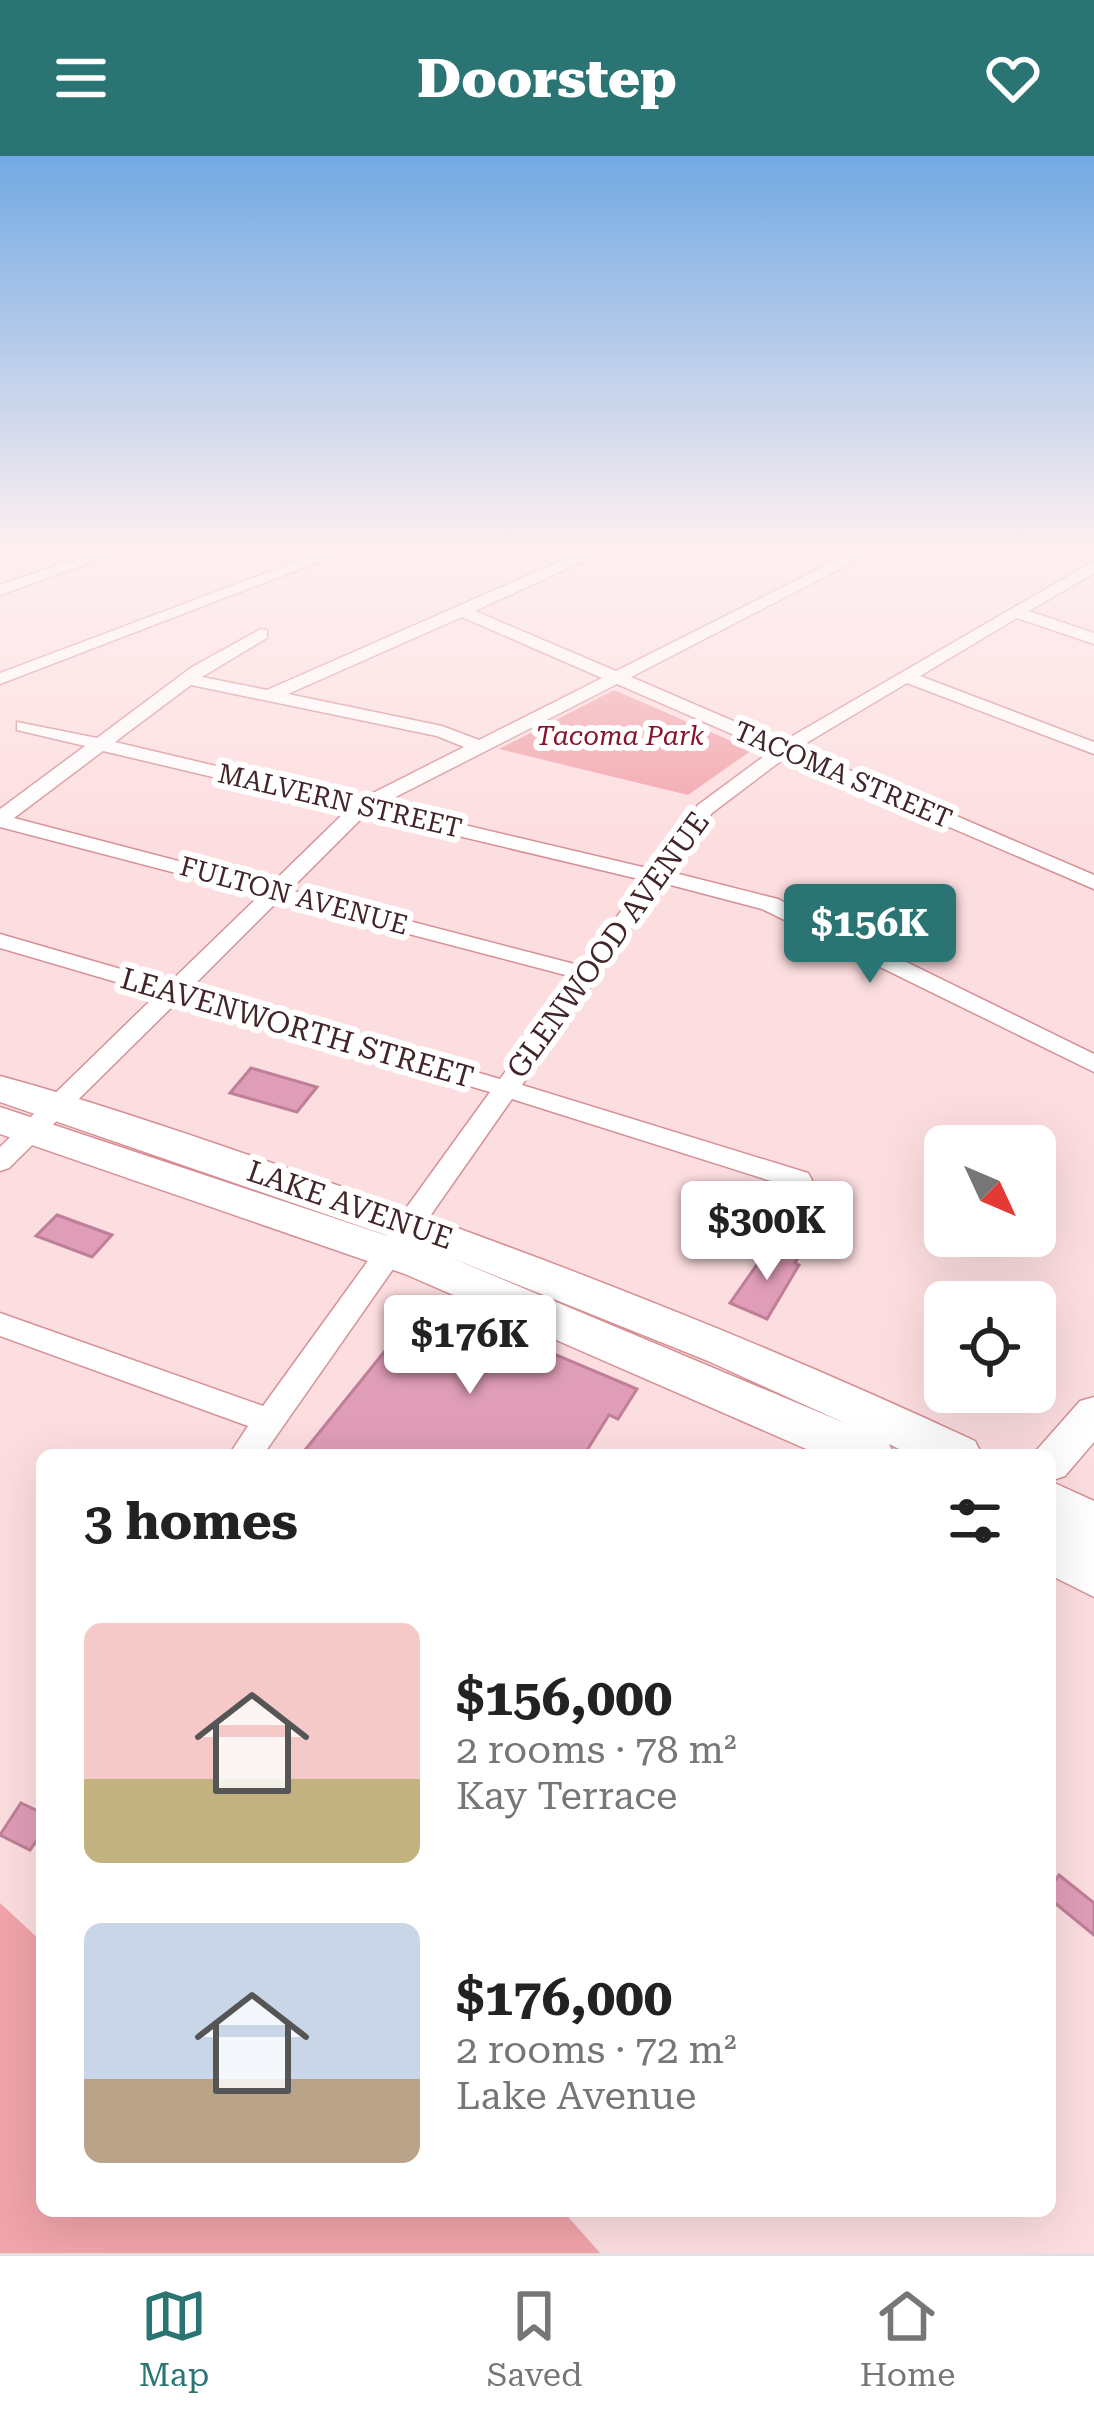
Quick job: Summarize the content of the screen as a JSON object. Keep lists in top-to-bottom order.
{
  "streets": {
    "main road": ["LAKE AVENUE"],
    "street": [
      "TACOMA STREET",
      "MALVERN STREET",
      "FULTON AVENUE",
      "GLENWOOD AVENUE",
      "LEAVENWORTH STREET"
    ]
  },
  "crossings": [
    ["TACOMA STREET", "GLENWOOD AVENUE"],
    ["MALVERN STREET", "GLENWOOD AVENUE"],
    ["FULTON AVENUE", "GLENWOOD AVENUE"],
    ["GLENWOOD AVENUE", "LEAVENWORTH STREET"],
    ["GLENWOOD AVENUE", "LAKE AVENUE"]
  ],
  "parks": ["Tacoma Park"],
  "north": "bottom right",
  "page": {
    "header": "Doorstep",
    "price": ["$156K", "$300K", "$176K"],
    "heading": "3 homes",
    "list": [
      {
        "name": "$156,000",
        "note": "2 rooms · 78 m² · Kay Terrace"
      },
      {
        "name": "$176,000",
        "note": "2 rooms · 72 m² · Lake Avenue"
      }
    ],
    "tabs": ["Map", "Saved", "Home"]
  }
}
